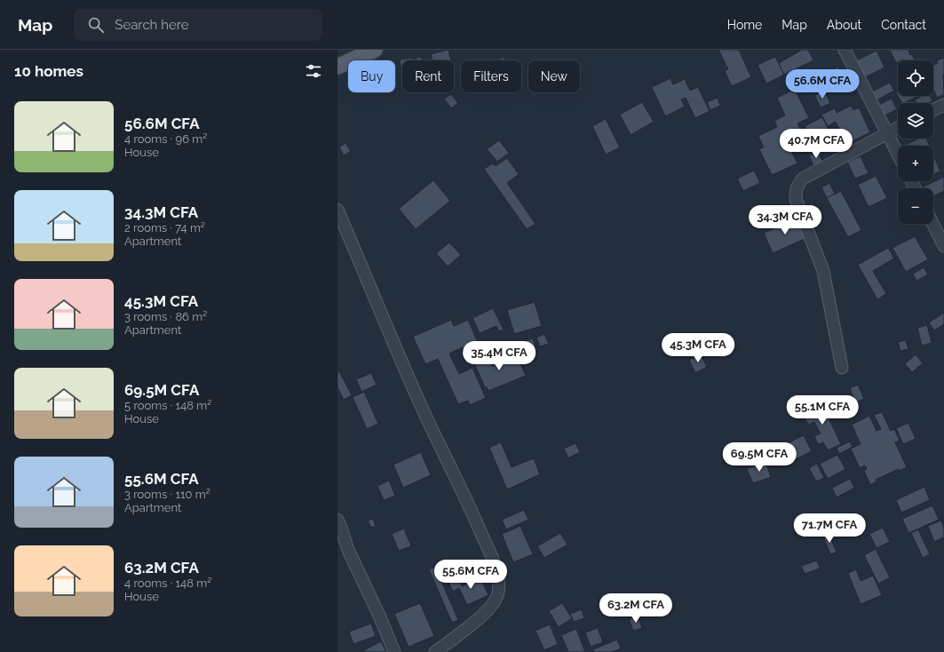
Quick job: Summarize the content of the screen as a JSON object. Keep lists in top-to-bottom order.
{
  "page": {
    "header": "Map",
    "search": "Search here",
    "nav": [
      "Home",
      "Map",
      "About",
      "Contact"
    ],
    "heading": "10 homes",
    "map_buttons": ["+", "−"],
    "chip": [
      "Buy",
      "Rent",
      "Filters",
      "New"
    ],
    "price": [
      "56.6M CFA",
      "40.7M CFA",
      "34.3M CFA",
      "45.3M CFA",
      "35.4M CFA",
      "55.1M CFA",
      "69.5M CFA",
      "71.7M CFA",
      "55.6M CFA",
      "63.2M CFA"
    ],
    "list": [
      {
        "name": "56.6M CFA",
        "note": "4 rooms · 96 m² · House"
      },
      {
        "name": "34.3M CFA",
        "note": "2 rooms · 74 m² · Apartment"
      },
      {
        "name": "45.3M CFA",
        "note": "3 rooms · 86 m² · Apartment"
      },
      {
        "name": "69.5M CFA",
        "note": "5 rooms · 148 m² · House"
      },
      {
        "name": "55.6M CFA",
        "note": "3 rooms · 110 m² · Apartment"
      },
      {
        "name": "63.2M CFA",
        "note": "4 rooms · 148 m² · House"
      }
    ]
  }
}
